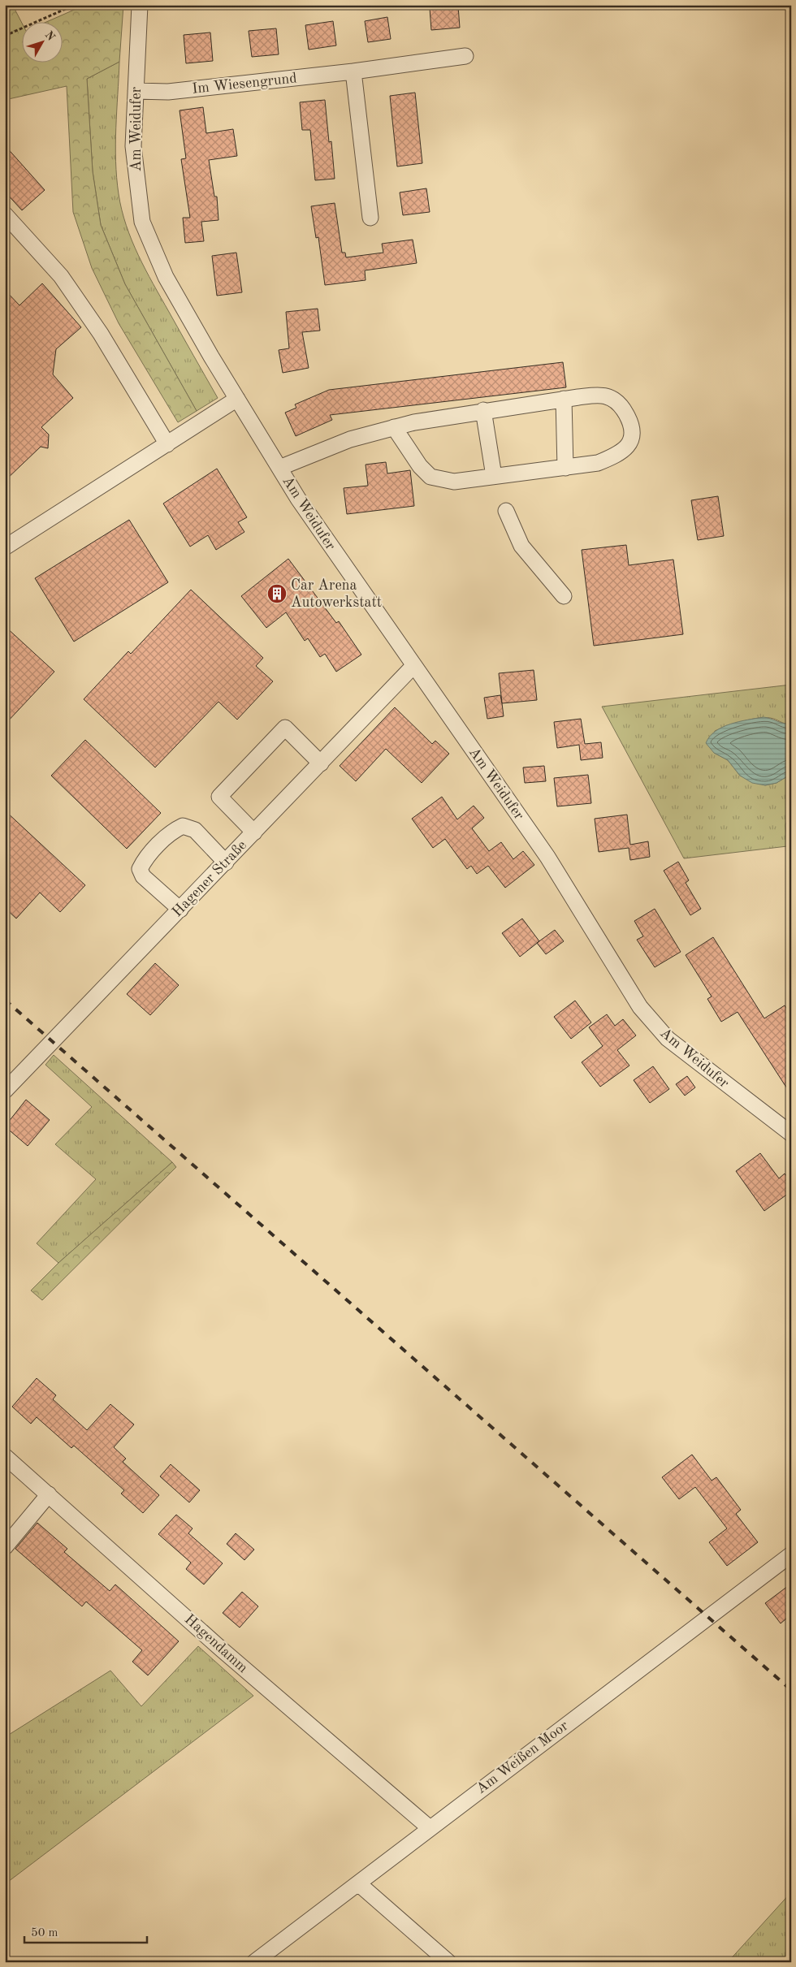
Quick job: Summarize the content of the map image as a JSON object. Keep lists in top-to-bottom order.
{
  "streets": {
    "street": [
      "Im Wiesengrund",
      "Am Weidufer",
      "Hagener Straße",
      "Hagendamm",
      "Am Weißen Moor"
    ]
  },
  "crossings": [
    ["Im Wiesengrund", "Am Weidufer"],
    ["Am Weidufer", "Hagener Straße"],
    ["Hagendamm", "Am Weißen Moor"]
  ],
  "places": {
    "building": ["Car Arena Autowerkstatt"]
  },
  "scale_bar": "50 m",
  "north": "top right"
}
